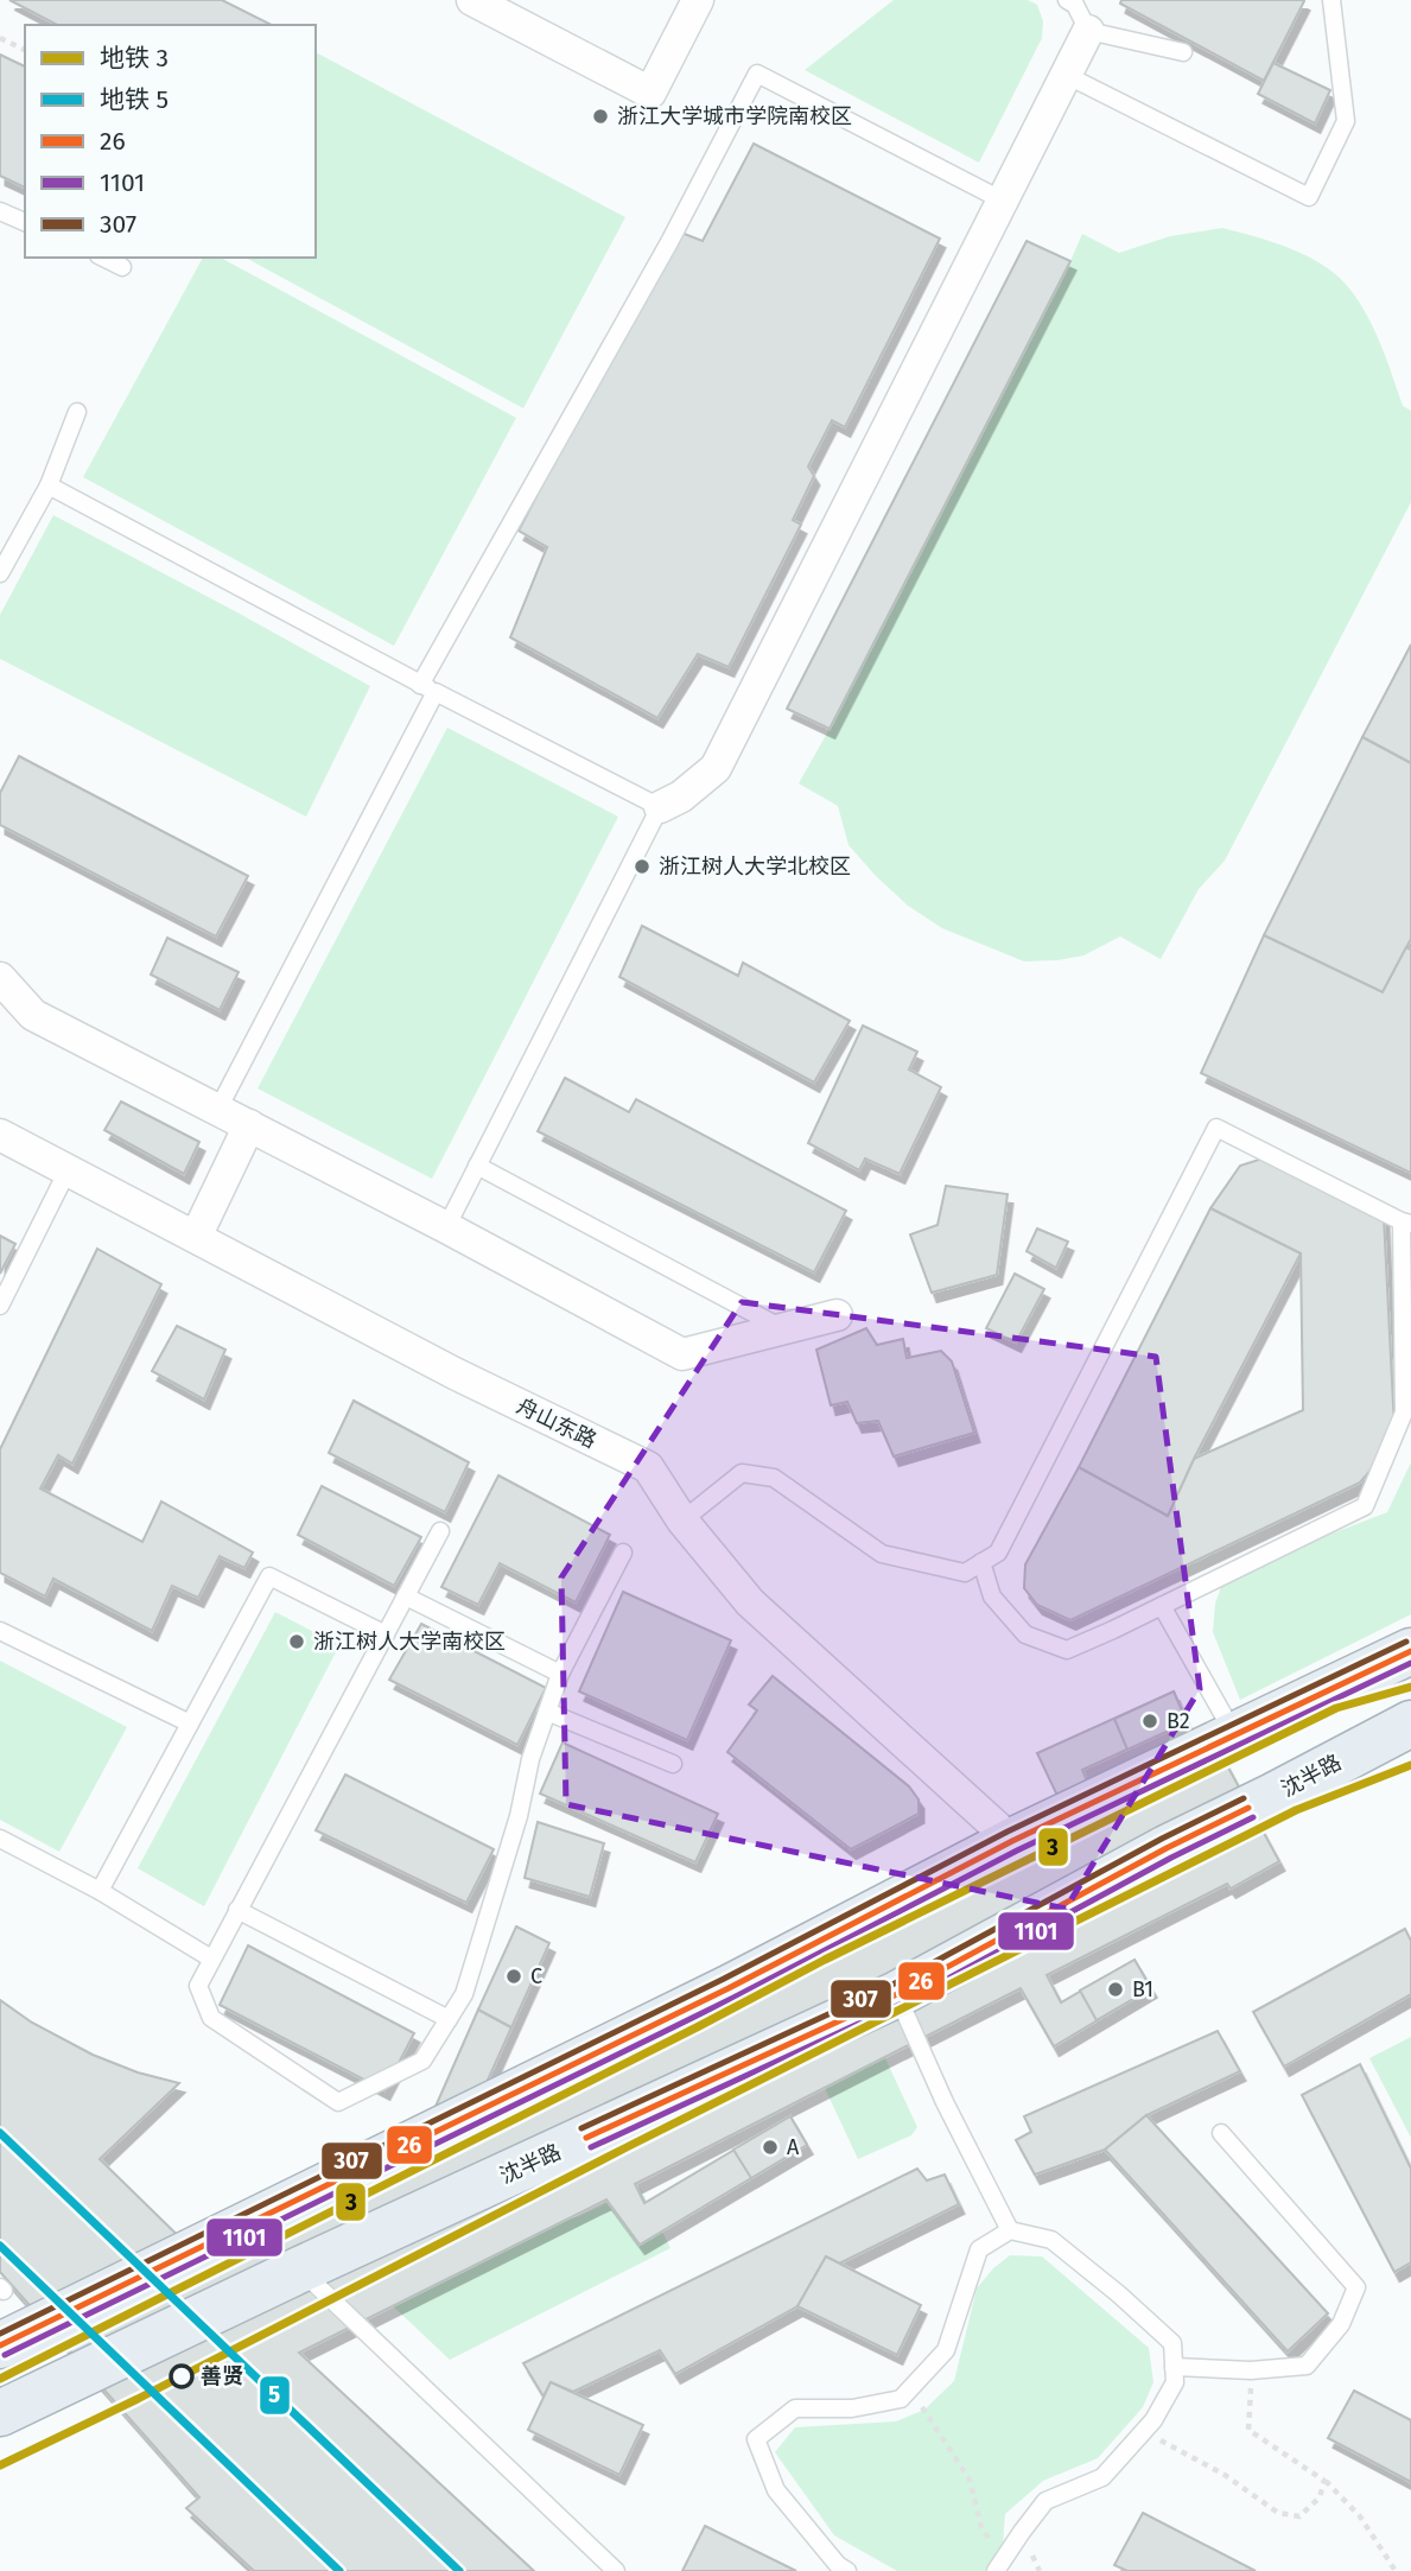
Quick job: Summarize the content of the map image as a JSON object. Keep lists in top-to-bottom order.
{
  "streets": {
    "main road": ["沈半路"],
    "street": ["舟山东路"]
  },
  "places": [
    "浙江大学城市学院南校区",
    "浙江树人大学北校区",
    "浙江树人大学南校区",
    "B2",
    "C",
    "B1",
    "A",
    "善贤"
  ],
  "lines": [
    "transit line 307",
    "transit line 26",
    "transit line 1101",
    "metro line 3",
    "metro line 5"
  ],
  "legend": [
    "地铁 3",
    "地铁 5",
    "26",
    "1101",
    "307"
  ]
}
